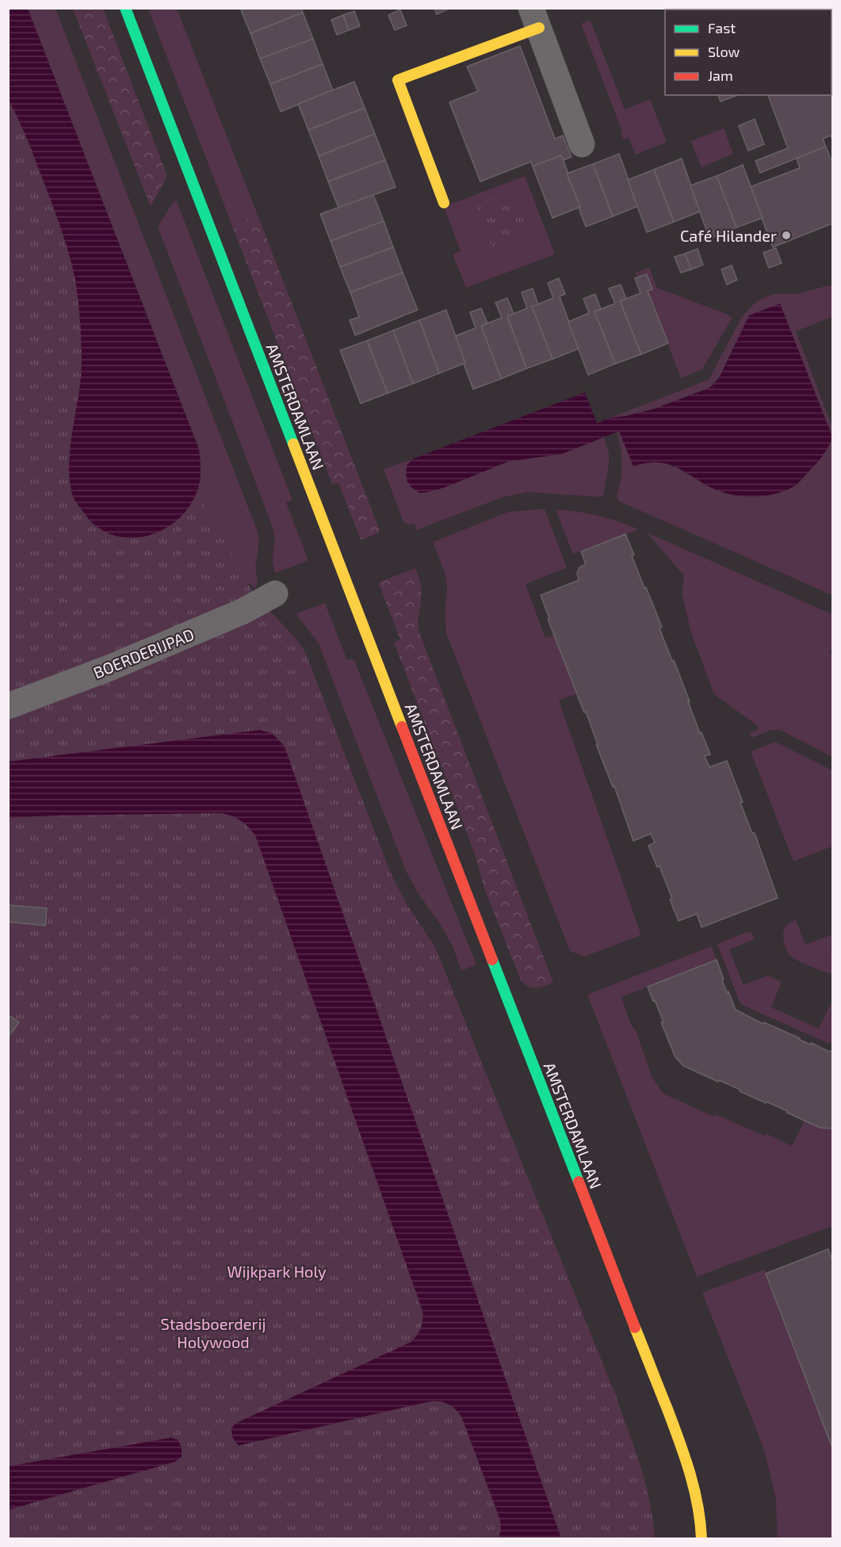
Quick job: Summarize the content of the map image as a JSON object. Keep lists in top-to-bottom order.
{
  "streets": {
    "street": ["AMSTERDAMLAAN", "BOERDERIJPAD"]
  },
  "parks": ["Wijkpark Holy", "Stadsboerderij Holywood"],
  "places": ["Café Hilander"],
  "legend": ["Fast", "Slow", "Jam"]
}
